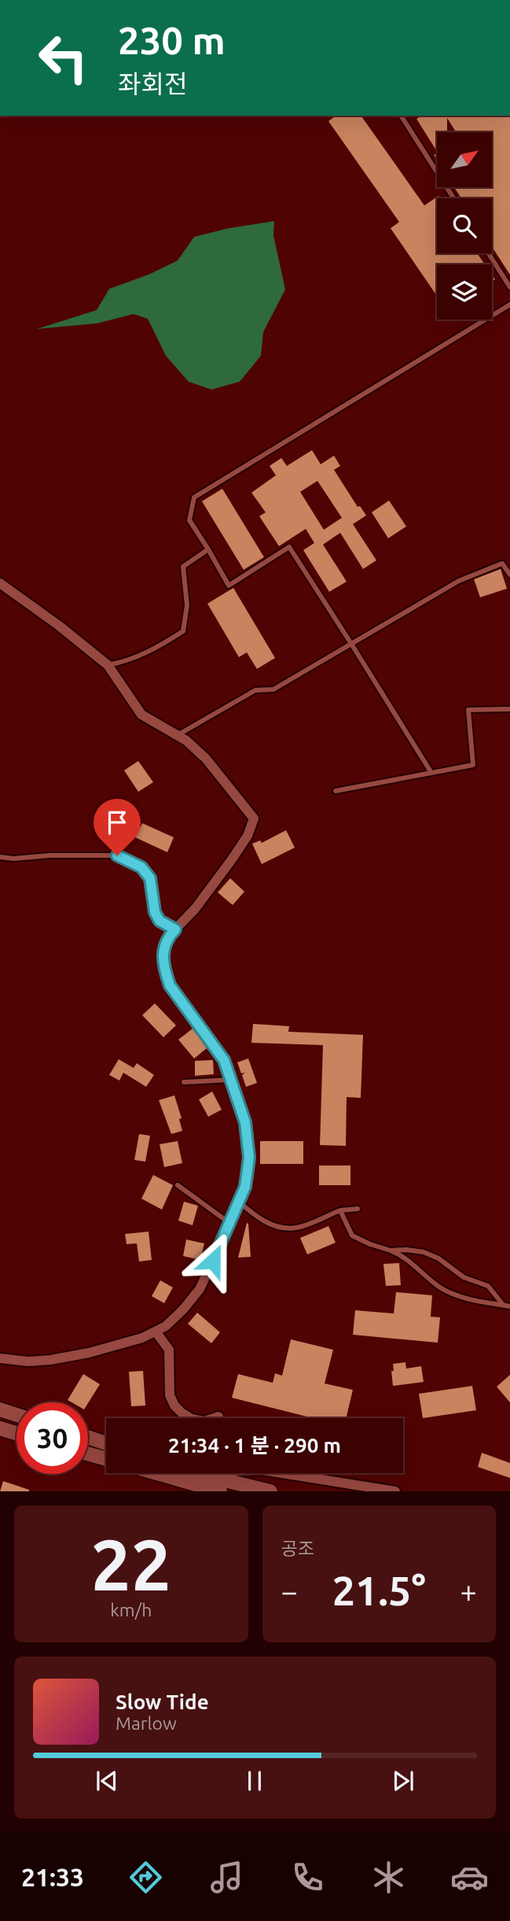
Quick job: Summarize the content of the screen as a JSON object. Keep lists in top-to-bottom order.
{
  "north": "top right",
  "page": {
    "turn": ["230 m", "좌회전"],
    "limit": "30",
    "trip": "21:34 · 1 분 · 290 m",
    "tile": [
      ["22", "km/h"],
      "공조"
    ],
    "heat": ["−", "21.5°", "+"],
    "song": ["Slow Tide", "Marlow"],
    "tabs": "21:33"
  }
}
